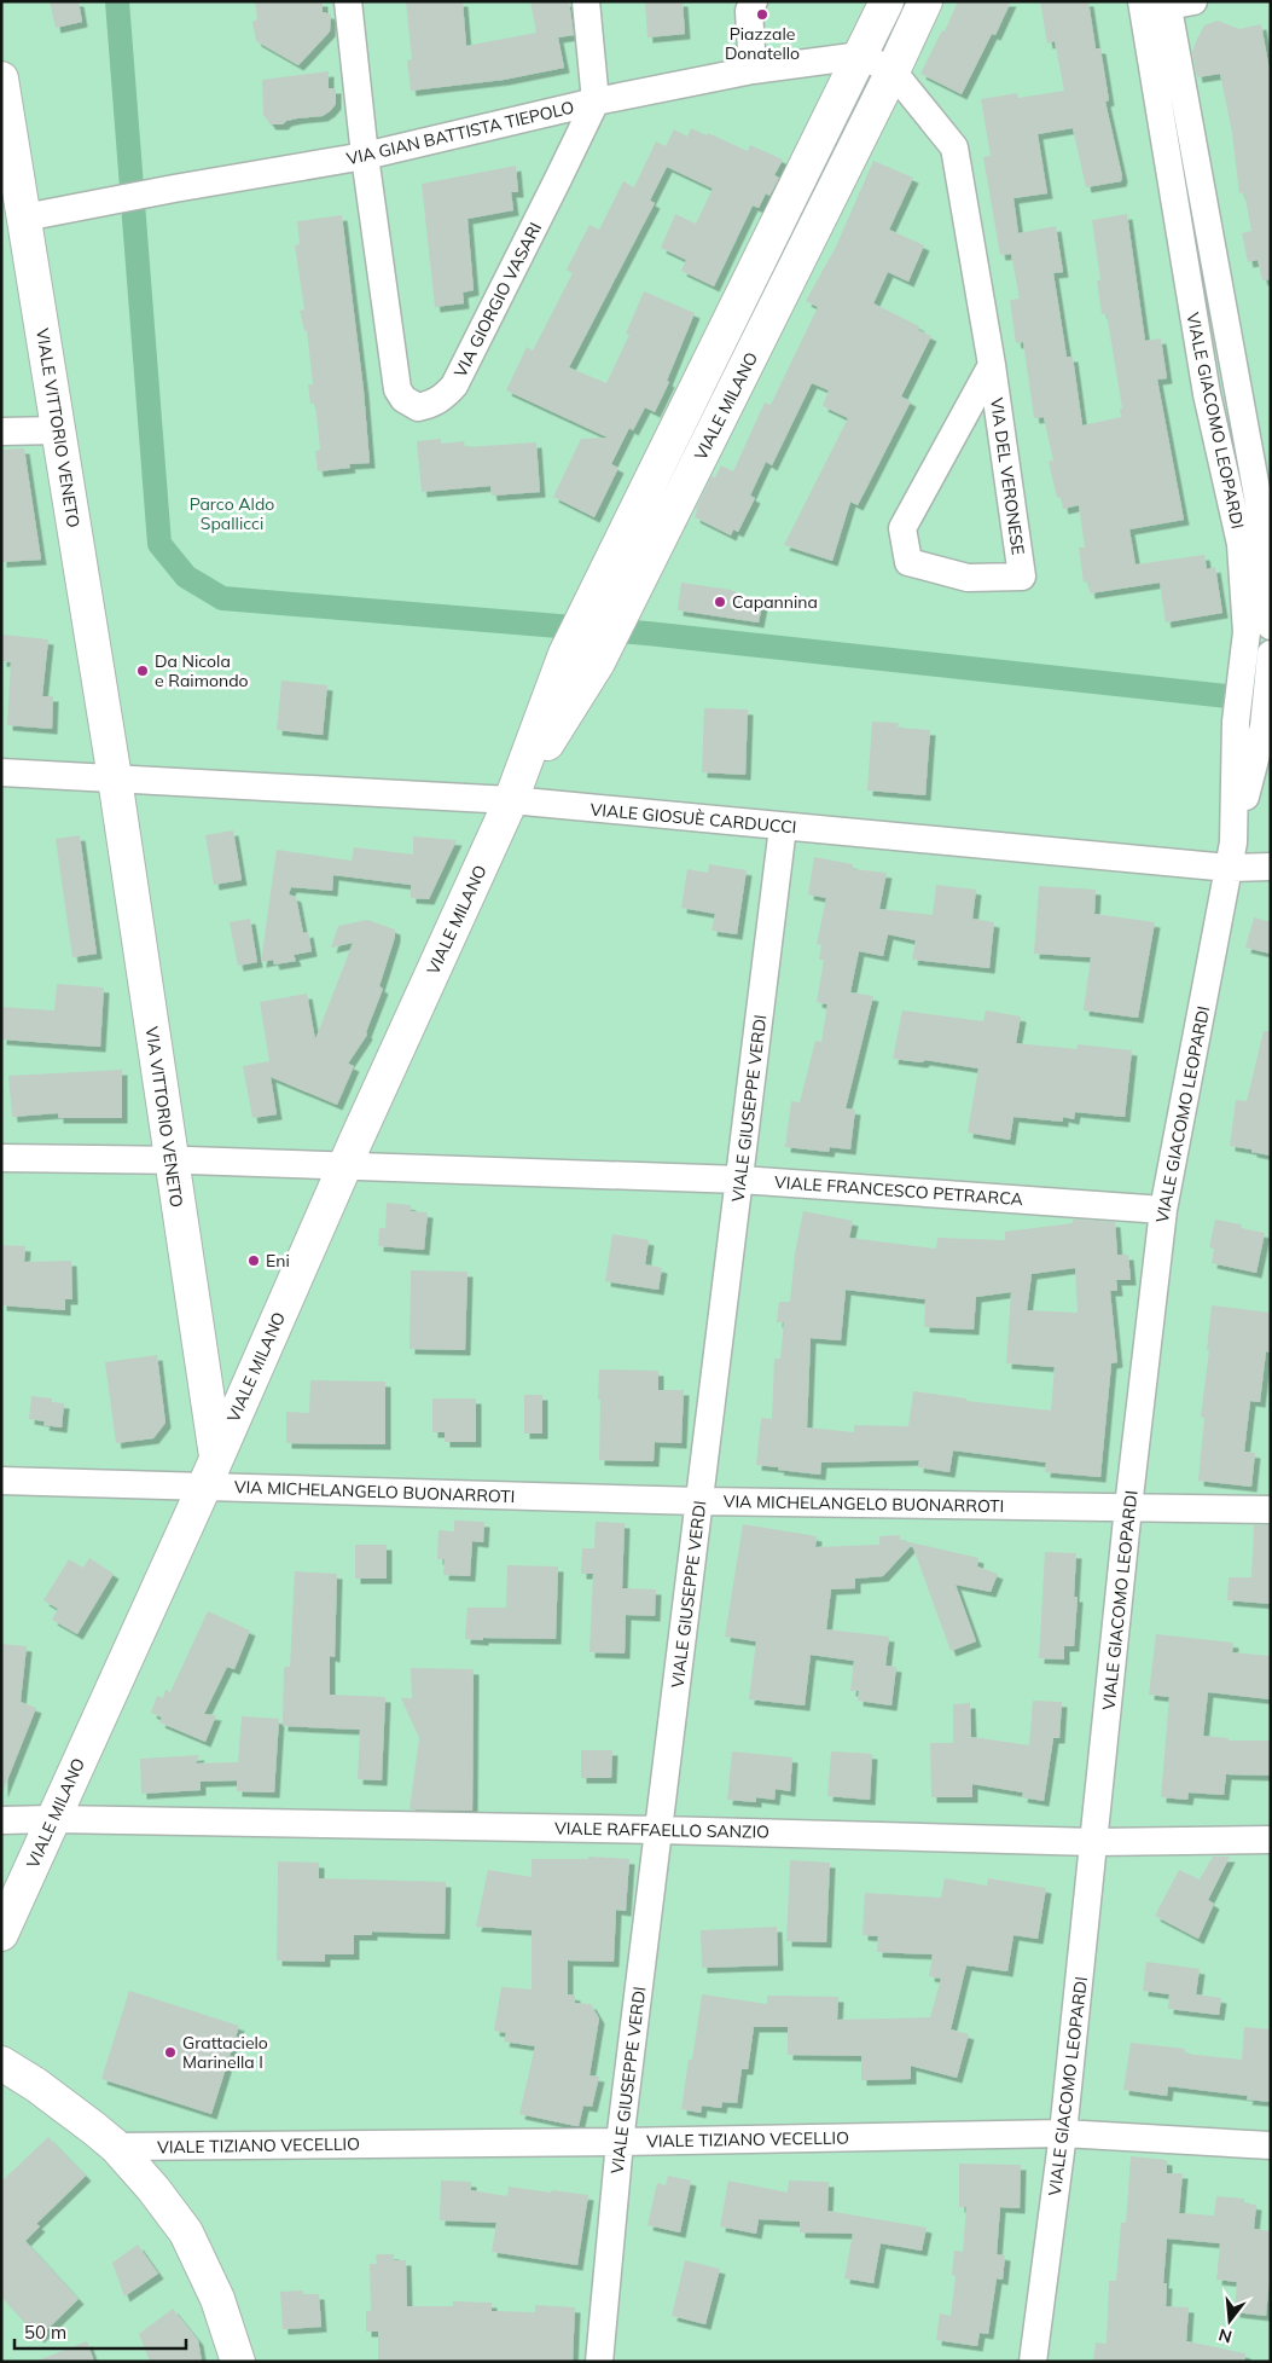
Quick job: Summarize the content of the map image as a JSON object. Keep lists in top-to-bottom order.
{
  "streets": {
    "street": [
      "VIA GIAN BATTISTA TIEPOLO",
      "VIA GIORGIO VASARI",
      "VIALE MILANO",
      "VIALE GIACOMO LEOPARDI",
      "VIALE VITTORIO VENETO",
      "VIA DEL VERONESE",
      "VIALE GIOSUÈ CARDUCCI",
      "VIALE GIUSEPPE VERDI",
      "VIA VITTORIO VENETO",
      "VIALE FRANCESCO PETRARCA",
      "VIA MICHELANGELO BUONARROTI",
      "VIALE RAFFAELLO SANZIO",
      "VIALE TIZIANO VECELLIO"
    ]
  },
  "crossings": [
    ["VIA GIAN BATTISTA TIEPOLO", "VIA GIORGIO VASARI"],
    ["VIA GIAN BATTISTA TIEPOLO", "VIALE MILANO"],
    ["VIA GIAN BATTISTA TIEPOLO", "VIALE VITTORIO VENETO"],
    ["VIALE MILANO", "VIA DEL VERONESE"],
    ["VIALE MILANO", "VIALE GIOSUÈ CARDUCCI"],
    ["VIALE MILANO", "VIA VITTORIO VENETO"],
    ["VIALE MILANO", "VIALE FRANCESCO PETRARCA"],
    ["VIALE MILANO", "VIA MICHELANGELO BUONARROTI"],
    ["VIALE MILANO", "VIALE RAFFAELLO SANZIO"],
    ["VIALE GIACOMO LEOPARDI", "VIALE GIOSUÈ CARDUCCI"],
    ["VIALE GIACOMO LEOPARDI", "VIALE FRANCESCO PETRARCA"],
    ["VIALE GIACOMO LEOPARDI", "VIA MICHELANGELO BUONARROTI"],
    ["VIALE GIACOMO LEOPARDI", "VIALE RAFFAELLO SANZIO"],
    ["VIALE GIACOMO LEOPARDI", "VIALE TIZIANO VECELLIO"],
    ["VIALE VITTORIO VENETO", "VIALE GIOSUÈ CARDUCCI"],
    ["VIALE VITTORIO VENETO", "VIA VITTORIO VENETO"],
    ["VIALE GIOSUÈ CARDUCCI", "VIALE GIUSEPPE VERDI"],
    ["VIALE GIOSUÈ CARDUCCI", "VIA VITTORIO VENETO"],
    ["VIALE GIUSEPPE VERDI", "VIALE FRANCESCO PETRARCA"],
    ["VIALE GIUSEPPE VERDI", "VIA MICHELANGELO BUONARROTI"],
    ["VIALE GIUSEPPE VERDI", "VIALE RAFFAELLO SANZIO"],
    ["VIALE GIUSEPPE VERDI", "VIALE TIZIANO VECELLIO"],
    ["VIA VITTORIO VENETO", "VIALE FRANCESCO PETRARCA"]
  ],
  "parks": ["Parco Aldo Spallicci"],
  "places": [
    "Piazzale Donatello",
    "Capannina",
    "Da Nicola e Raimondo",
    "Eni",
    "Grattacielo Marinella I"
  ],
  "scale_bar": "50 m",
  "north": "bottom"
}
